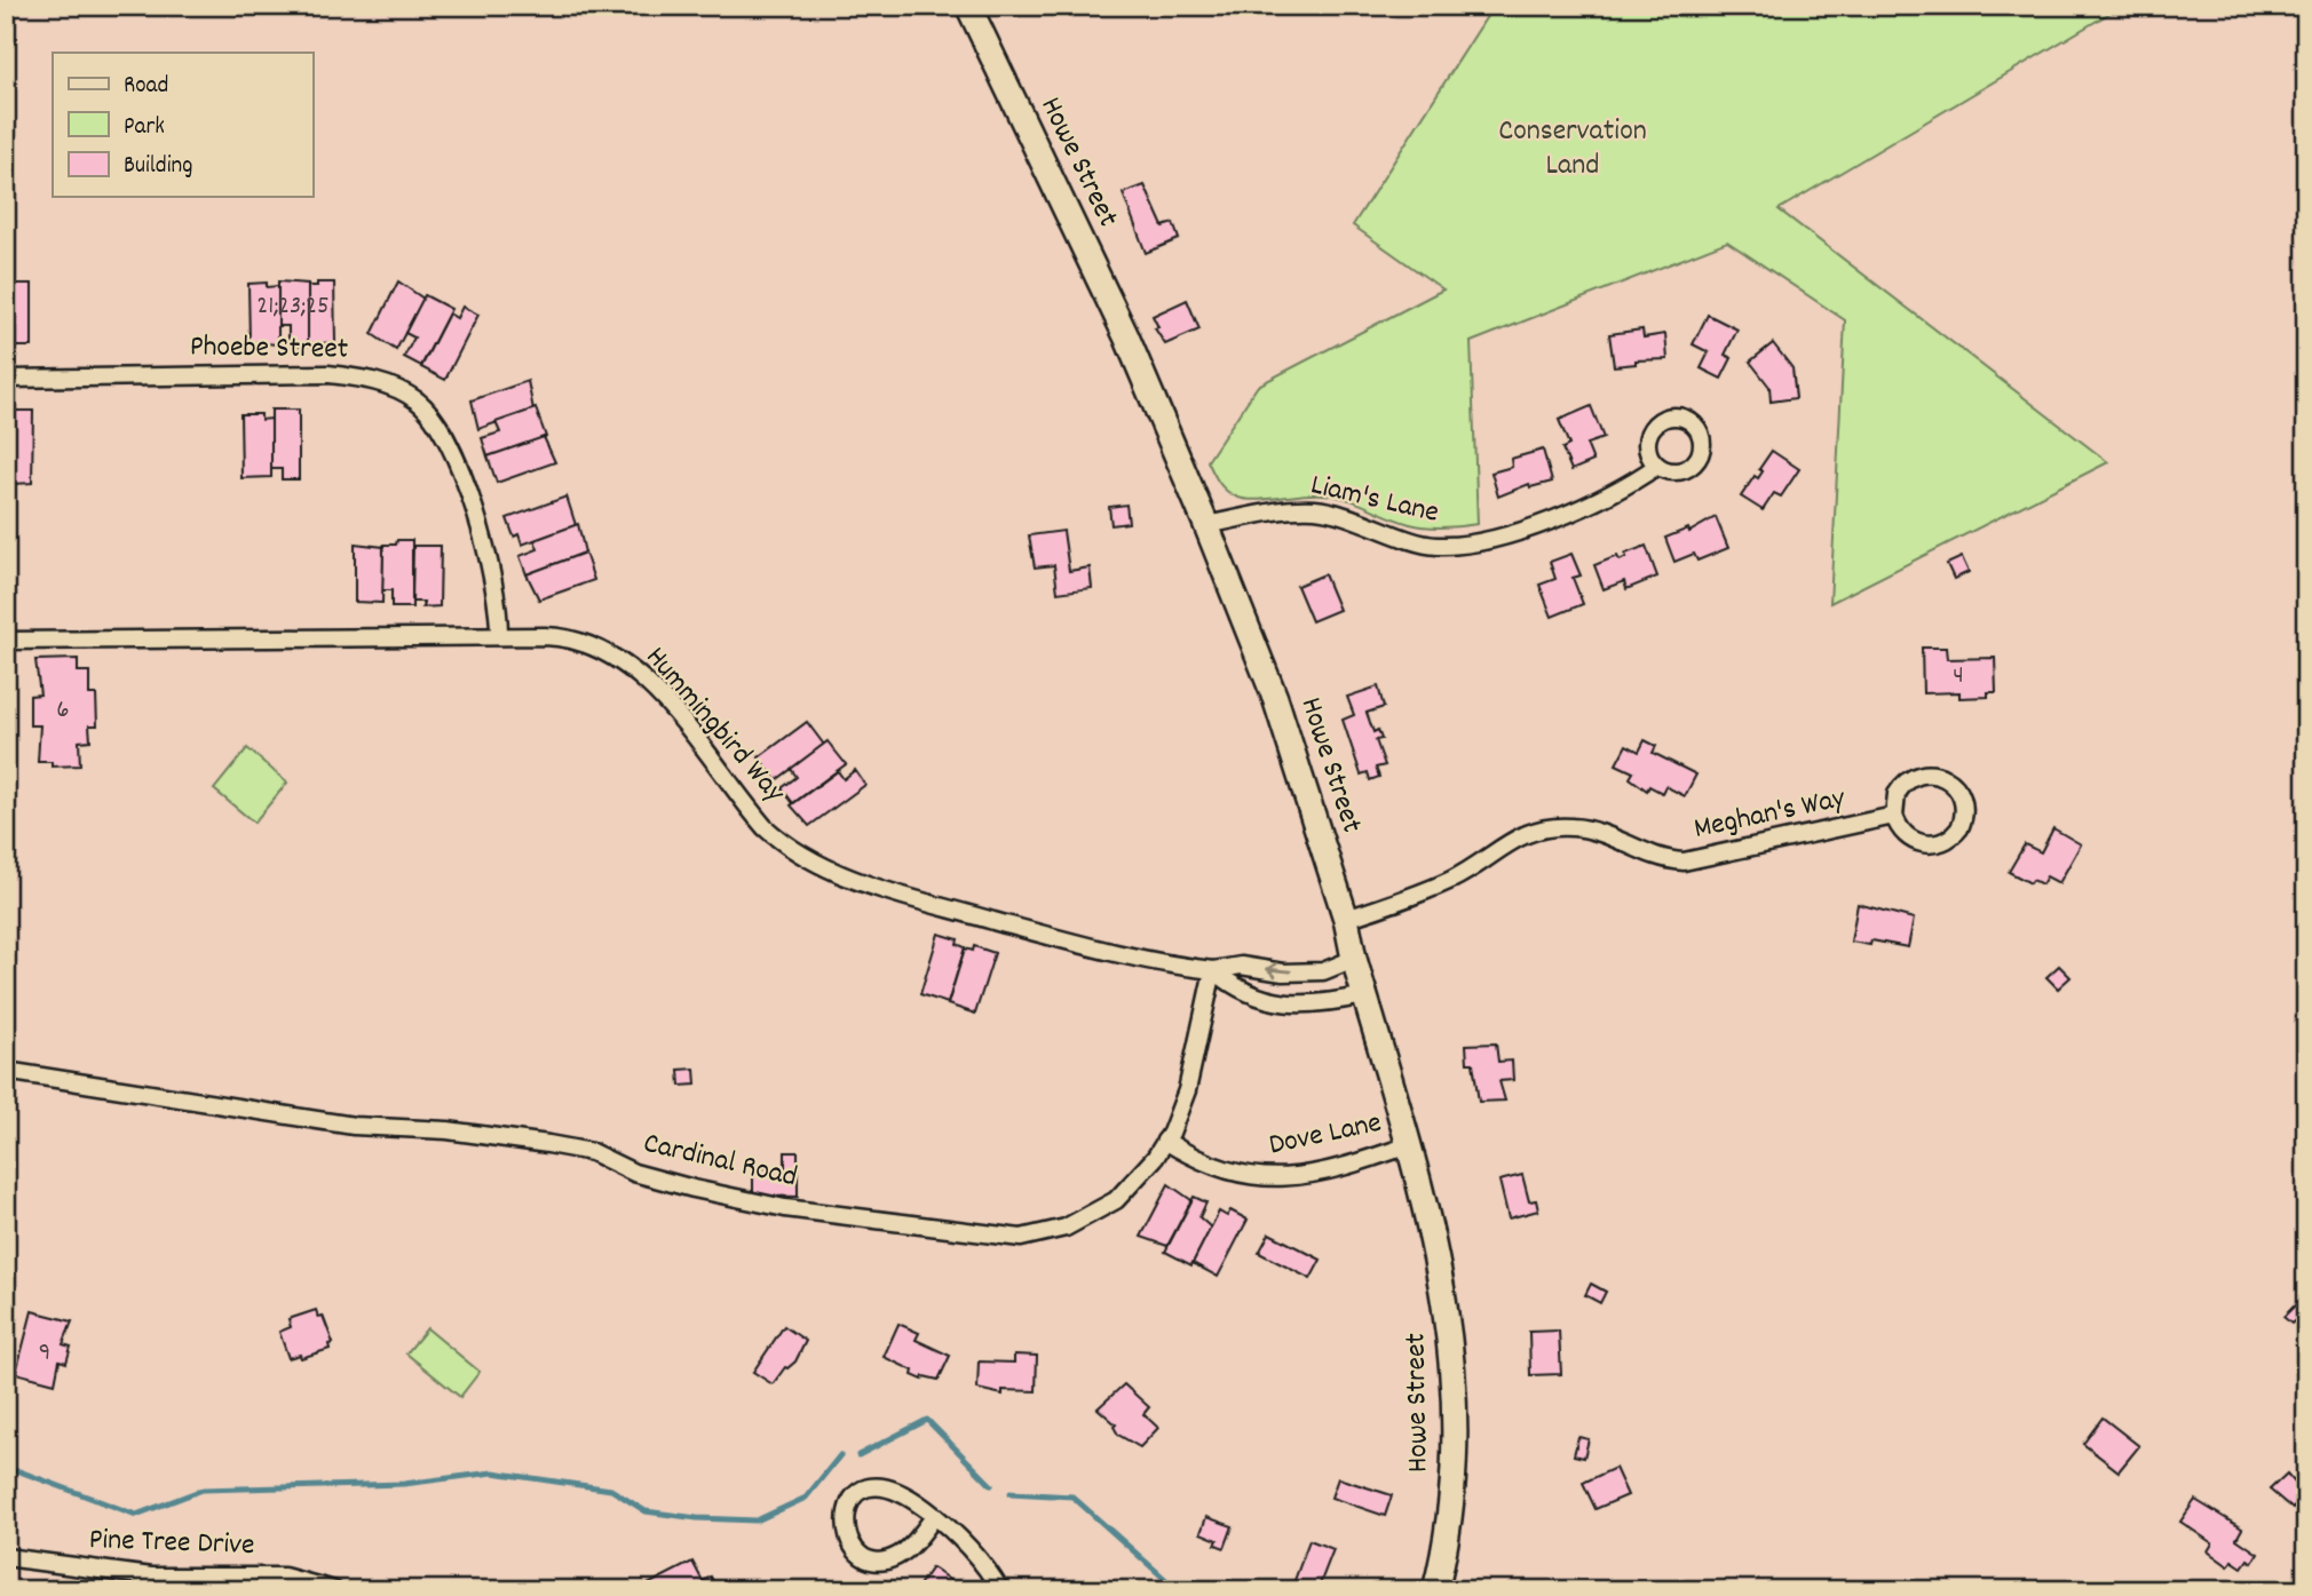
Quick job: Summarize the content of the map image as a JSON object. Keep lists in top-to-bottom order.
{
  "streets": {
    "street": [
      "Howe Street",
      "Phoebe Street",
      "Liam's Lane",
      "Hummingbird Way",
      "Meghan's Way",
      "Dove Lane",
      "Cardinal Road",
      "Pine Tree Drive"
    ]
  },
  "crossings": [
    ["Howe Street", "Liam's Lane"],
    ["Howe Street", "Hummingbird Way"],
    ["Howe Street", "Meghan's Way"],
    ["Howe Street", "Dove Lane"],
    ["Phoebe Street", "Hummingbird Way"],
    ["Hummingbird Way", "Cardinal Road"],
    ["Dove Lane", "Cardinal Road"]
  ],
  "parks": ["Conservation Land"],
  "house_numbers": [
    "21;23;25",
    "4",
    "6",
    "9"
  ],
  "legend": ["Road", "Park", "Building"]
}
